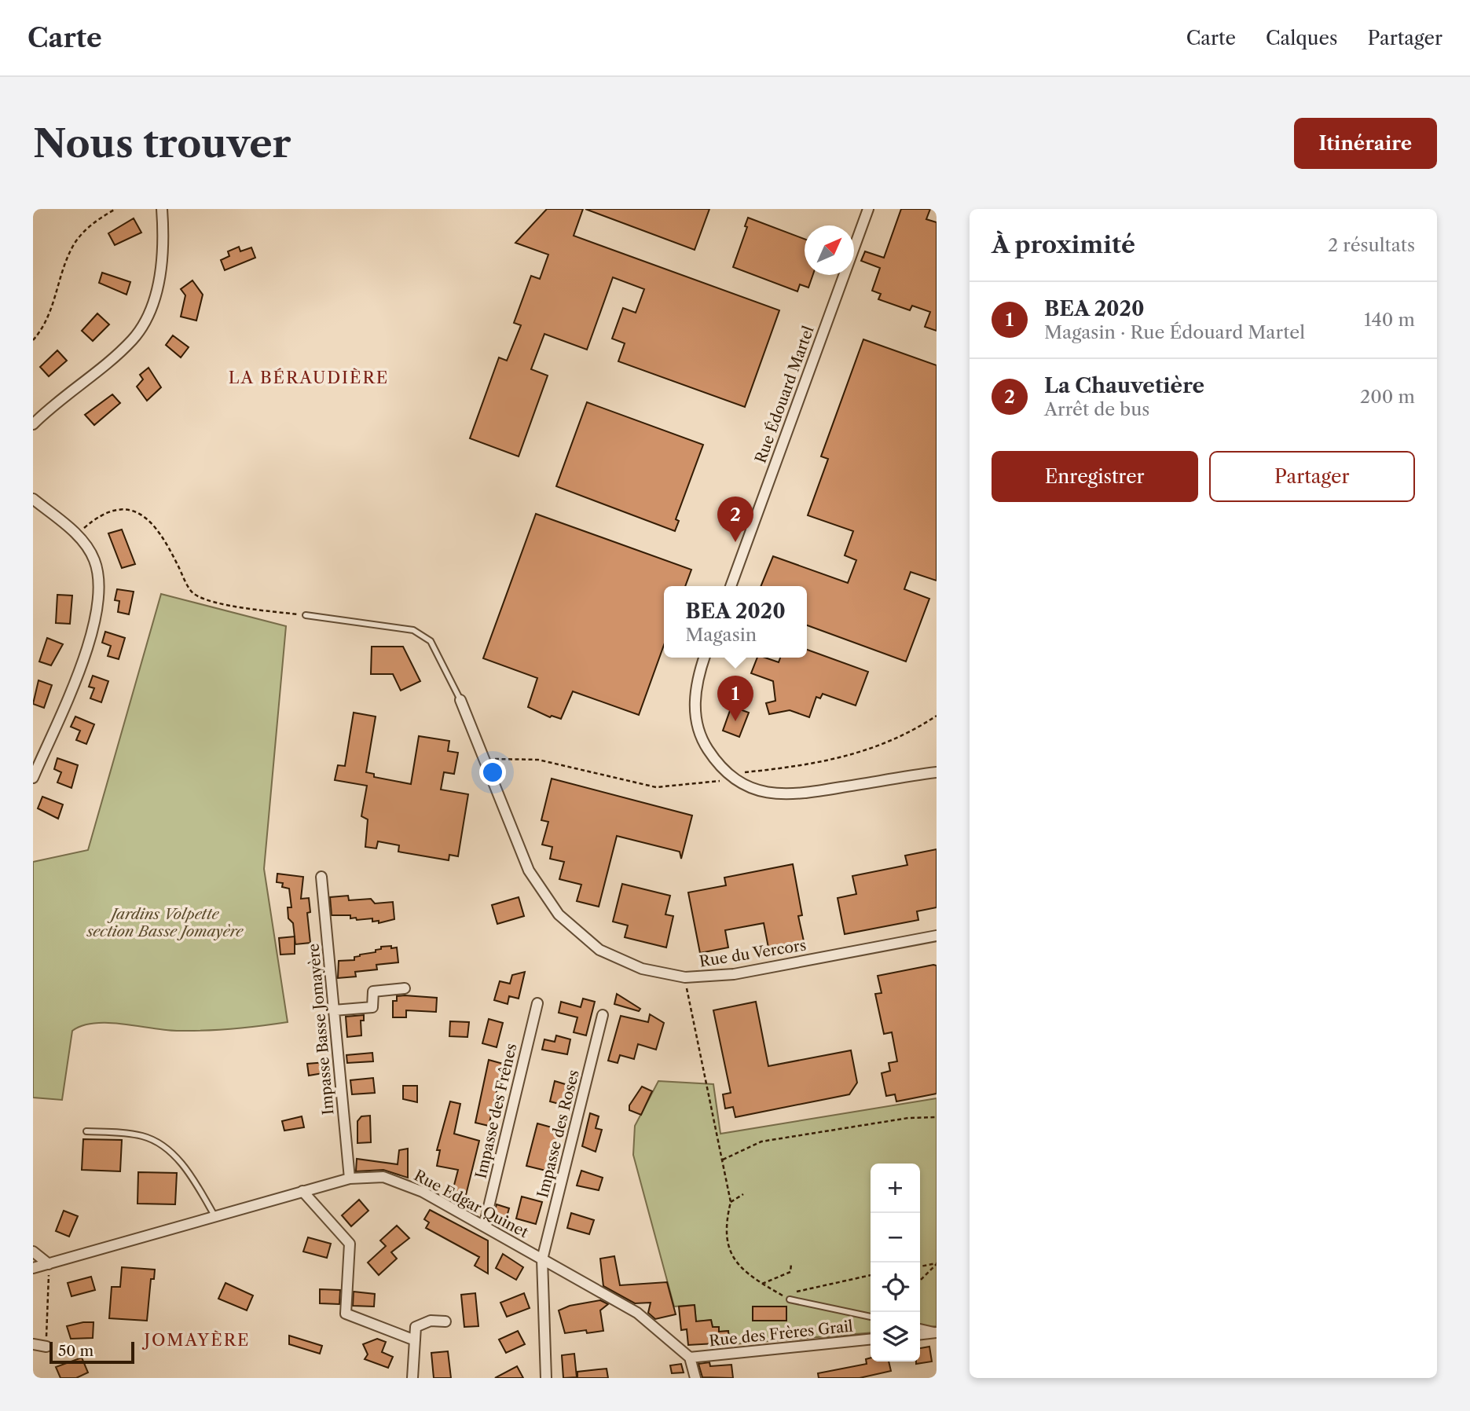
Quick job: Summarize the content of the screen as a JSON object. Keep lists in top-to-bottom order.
{
  "streets": {
    "street": [
      "Rue Édouard Martel",
      "Rue du Vercors",
      "Impasse Basse Jomayère",
      "Impasse des Frênes",
      "Impasse des Roses",
      "Rue Edgar Quinet",
      "Rue des Frères Grail"
    ]
  },
  "crossings": [
    ["Impasse Basse Jomayère", "Rue Edgar Quinet"],
    ["Impasse des Frênes", "Rue Edgar Quinet"],
    ["Impasse des Roses", "Rue Edgar Quinet"],
    ["Rue Edgar Quinet", "Rue des Frères Grail"]
  ],
  "districts": ["LA BÉRAUDIÈRE", "JOMAYÈRE"],
  "parks": ["Jardins Volpette section Basse Jomayère"],
  "scale_bar": "50 m",
  "north": "top right",
  "page": {
    "header": "Carte",
    "nav": ["Carte", "Calques", "Partager"],
    "buttons": [
      "Itinéraire",
      ["Enregistrer", "Partager"]
    ],
    "title": "Nous trouver",
    "heading": ["À proximité", "2 résultats"],
    "list": [
      {
        "mark": "1",
        "name": "BEA 2020",
        "note": "Magasin · Rue Édouard Martel",
        "value": "140 m"
      },
      {
        "mark": "2",
        "name": "La Chauvetière",
        "note": "Arrêt de bus",
        "value": "200 m"
      }
    ],
    "pins": ["2", "1"],
    "popup": ["BEA 2020", "Magasin"],
    "map_buttons": ["+", "−"],
    "scale": "50 m"
  }
}
